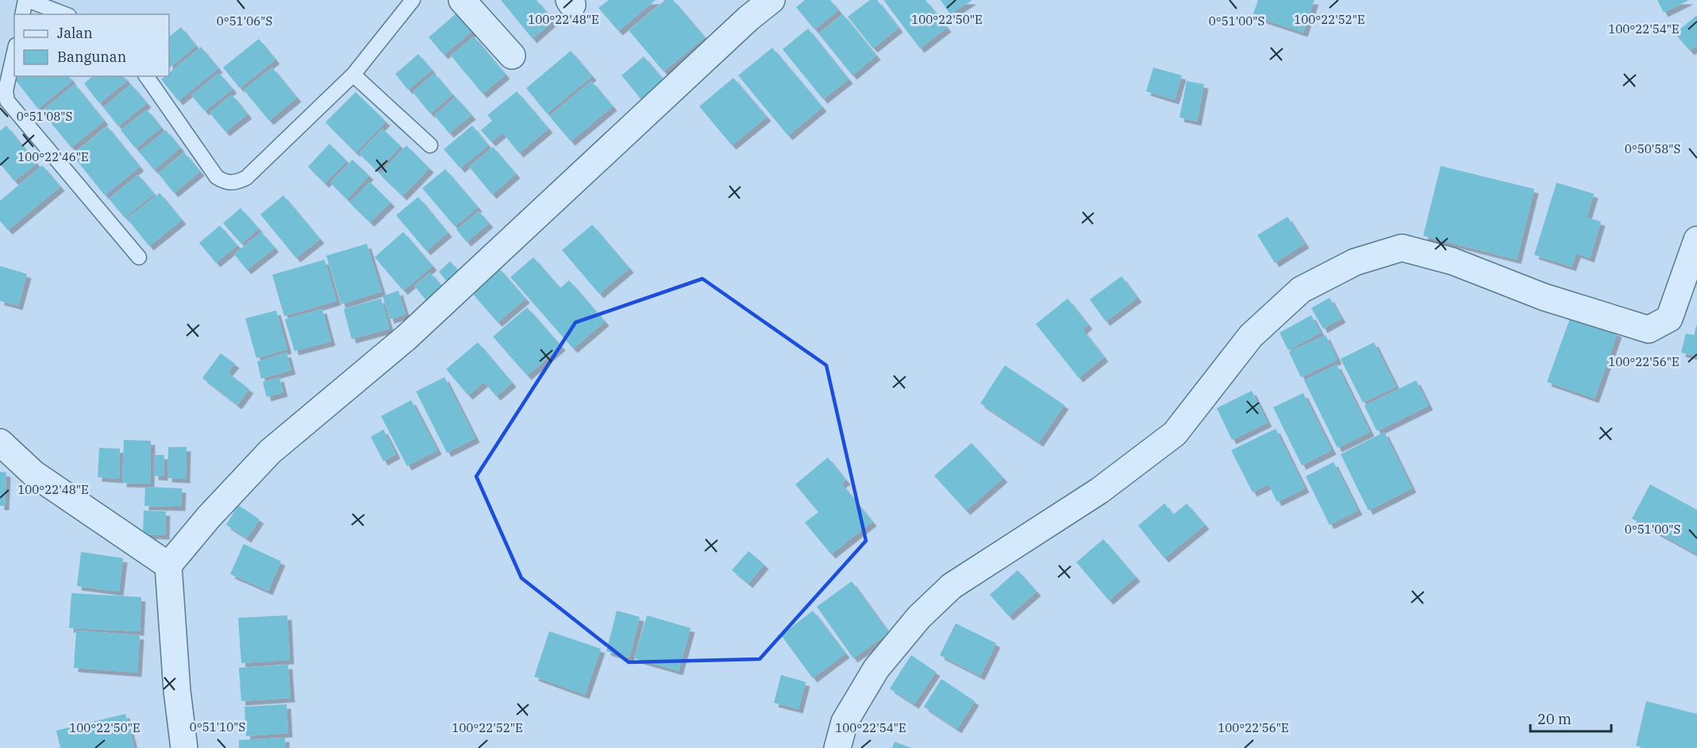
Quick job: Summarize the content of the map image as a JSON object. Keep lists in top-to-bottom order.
{
  "legend": ["Jalan", "Bangunan"],
  "scale_bar": "20 m",
  "coordinates": [
    "100°22'48\"E",
    "100°22'50\"E",
    "100°22'52\"E",
    "0°51'00\"S",
    "0°51'06\"S",
    "100°22'54\"E",
    "0°51'08\"S",
    "0°50'58\"S",
    "100°22'46\"E",
    "100°22'56\"E",
    "0°51'10\"S"
  ]
}
